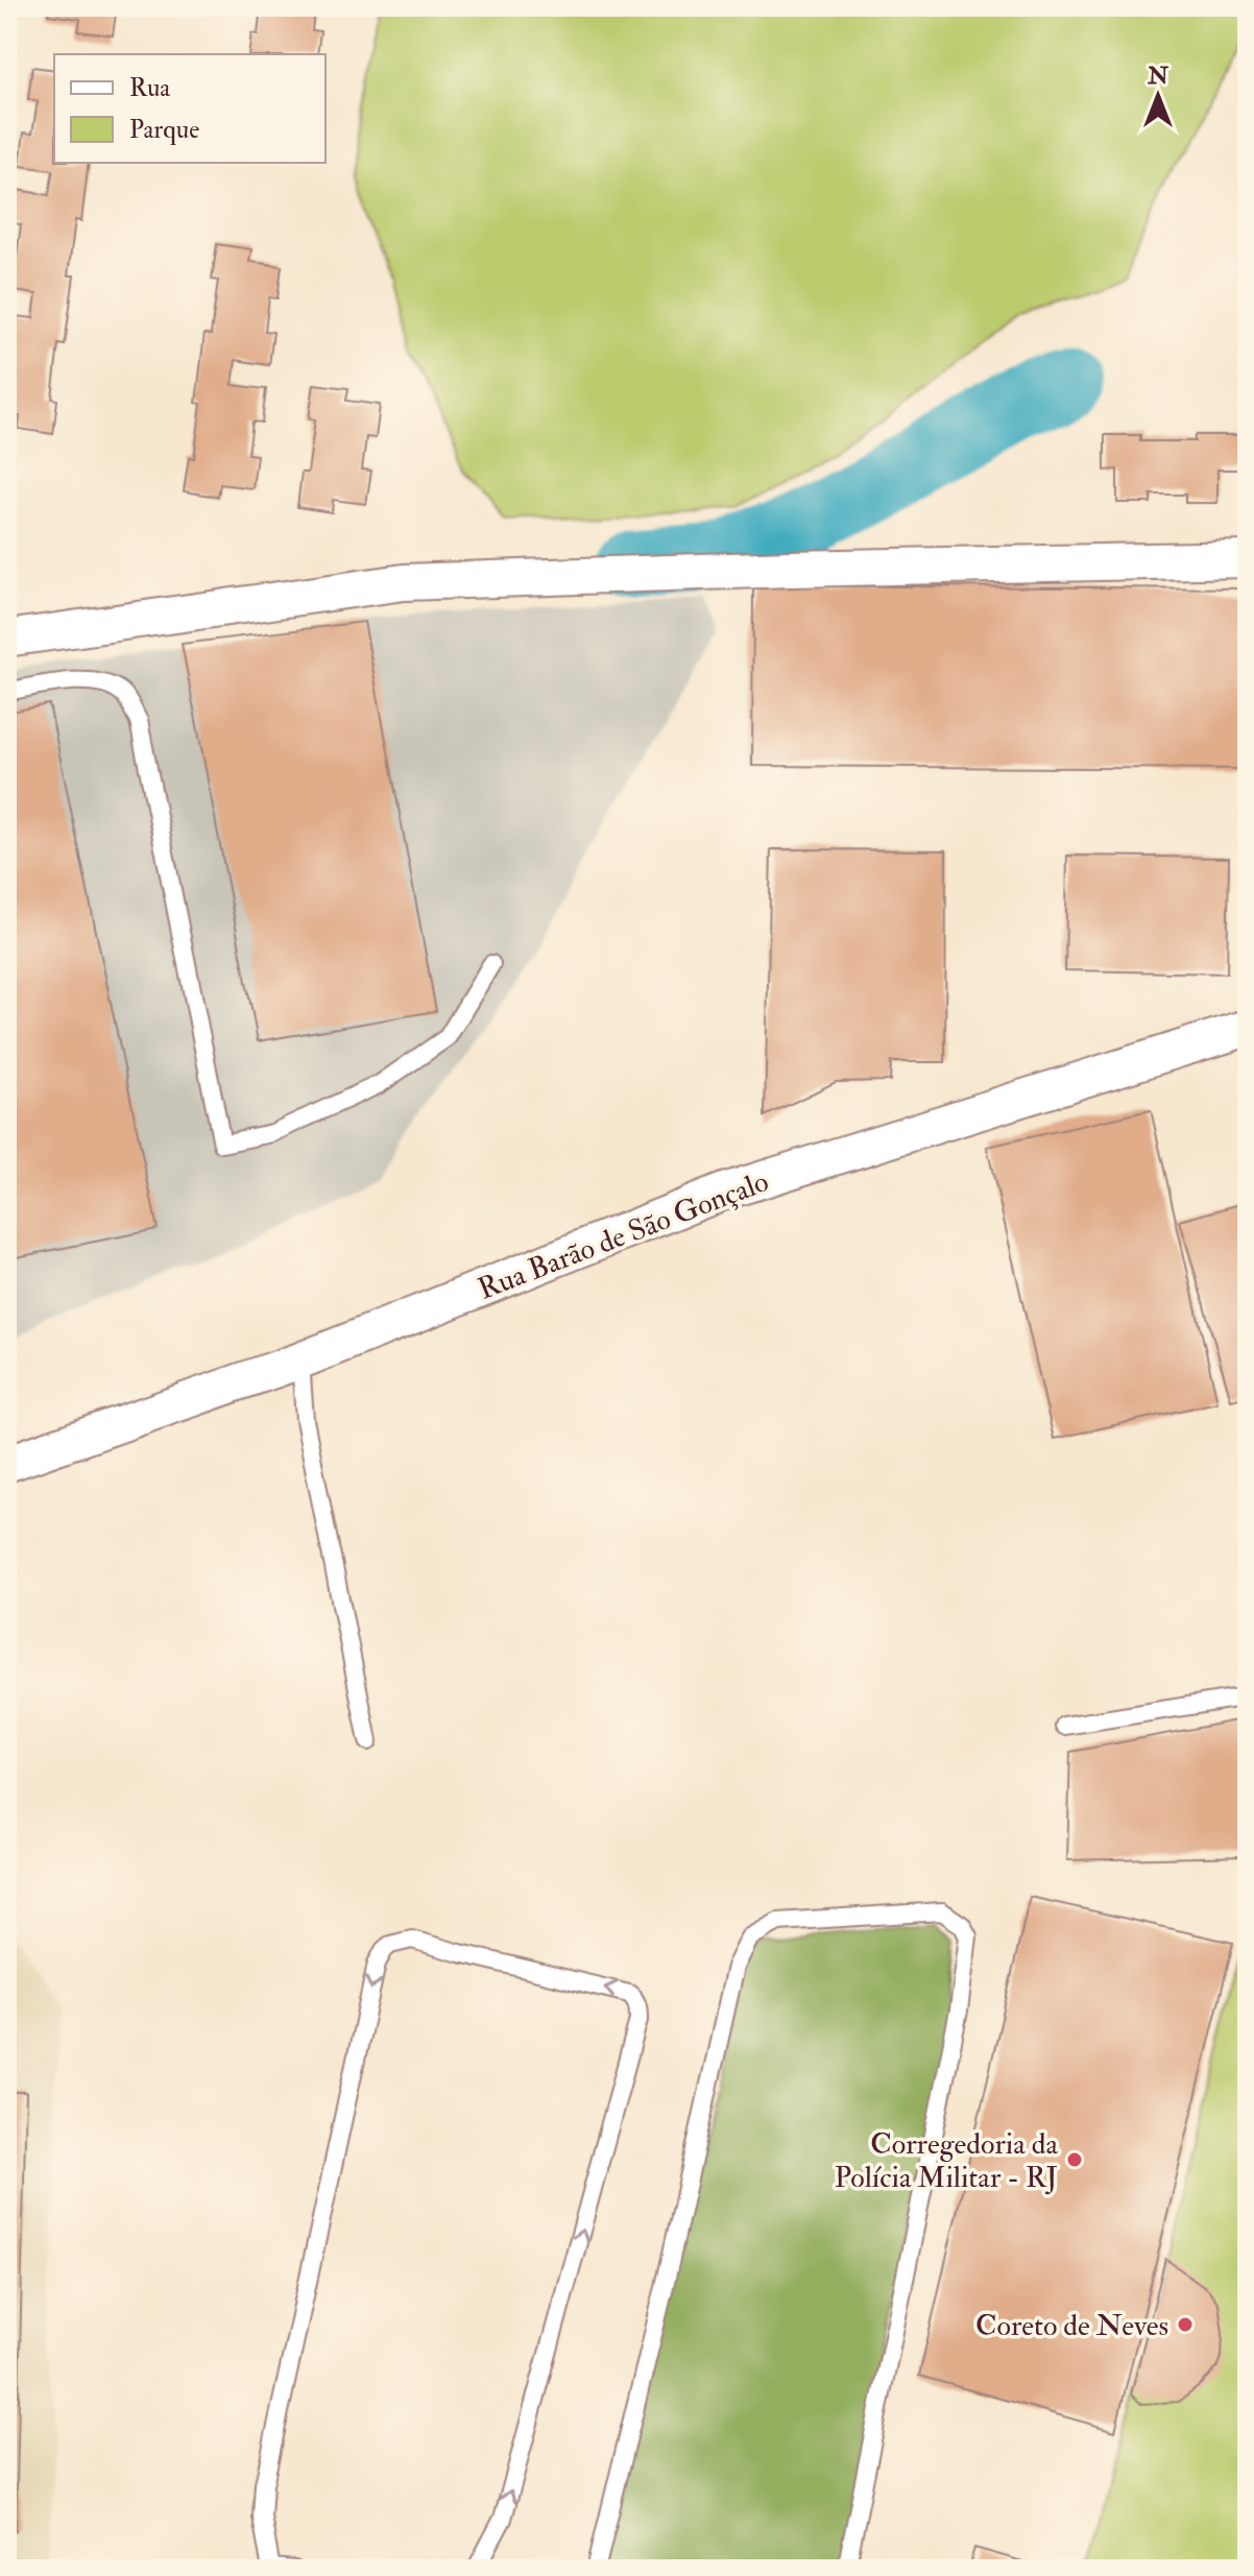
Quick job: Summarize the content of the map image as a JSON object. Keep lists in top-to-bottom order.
{
  "streets": {
    "street": ["Rua Barão de São Gonçalo"]
  },
  "places": ["Corregedoria da Polícia Militar - RJ", "Coreto de Neves"],
  "legend": ["Rua", "Parque"],
  "north": "top"
}
